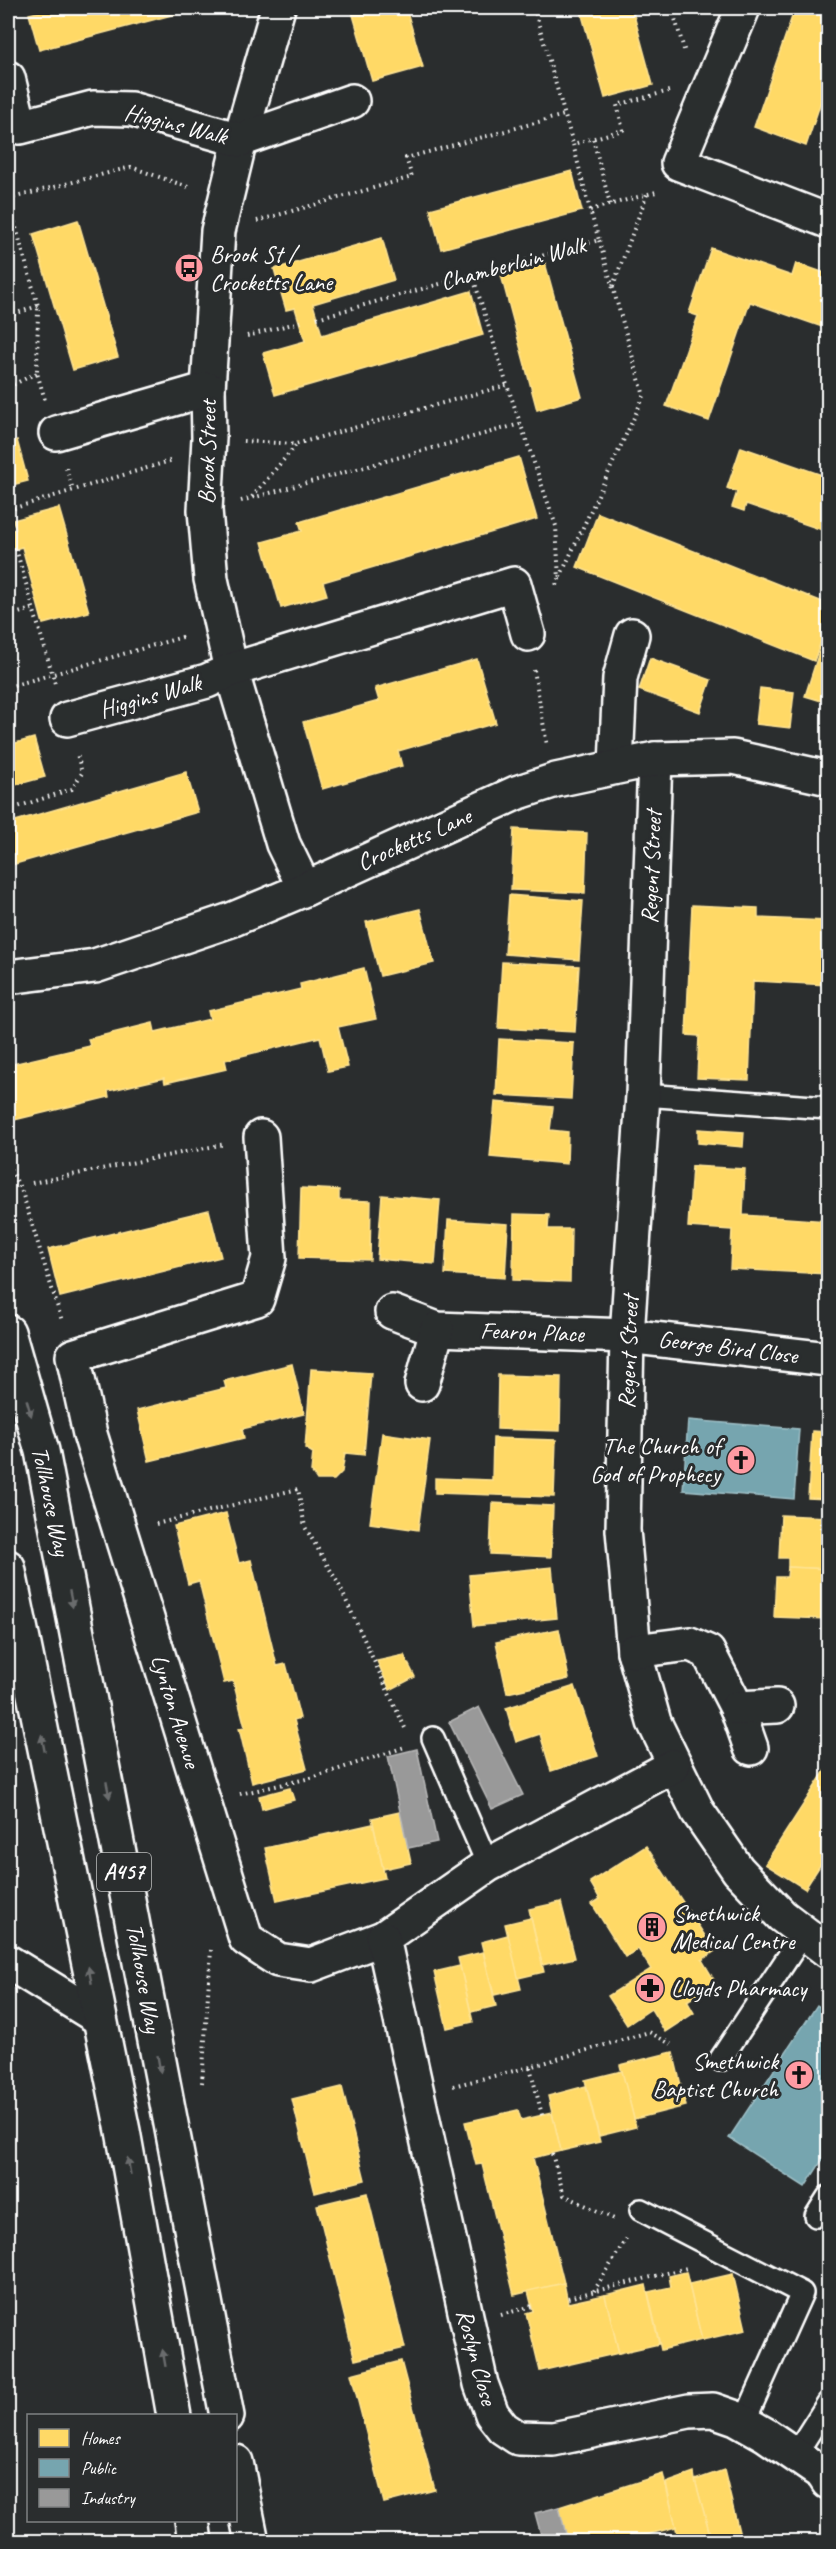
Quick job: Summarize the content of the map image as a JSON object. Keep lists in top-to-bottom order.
{
  "streets": {
    "street": [
      "Higgins Walk",
      "Brook Street",
      "Crocketts Lane",
      "Regent Street",
      "Fearon Place",
      "George Bird Close",
      "Tollhouse Way",
      "Lynton Avenue",
      "A457",
      "Roslyn Close"
    ],
    "path": ["Chamberlain Walk"]
  },
  "crossings": [
    ["Higgins Walk", "Brook Street"],
    ["Brook Street", "Crocketts Lane"],
    ["Crocketts Lane", "Regent Street"],
    ["Regent Street", "Fearon Place"],
    ["Regent Street", "George Bird Close"],
    ["Regent Street", "Lynton Avenue"],
    ["Fearon Place", "George Bird Close"],
    ["Lynton Avenue", "Roslyn Close"]
  ],
  "places": {
    "bus stop": ["Brook St / Crocketts Lane"],
    "church": ["The Church of God of Prophecy", "Smethwick Baptist Church"],
    "building": ["Smethwick Medical Centre"],
    "pharmacy": ["Lloyds Pharmacy"]
  },
  "legend": ["Homes", "Public", "Industry"]
}
